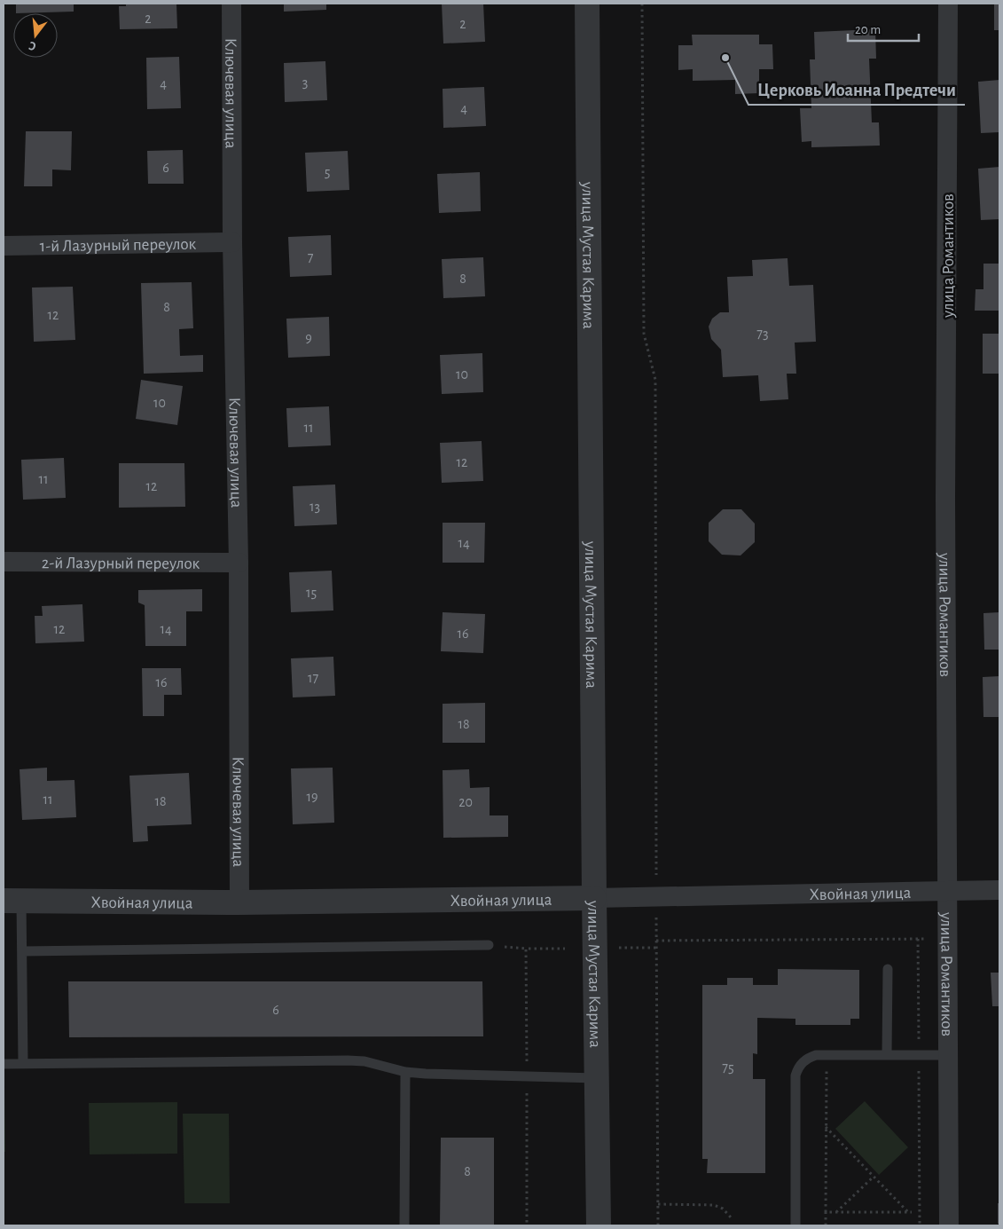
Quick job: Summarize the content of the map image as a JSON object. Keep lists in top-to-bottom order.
{
  "streets": {
    "street": [
      "Ключевая улица",
      "1-й Лазурный переулок",
      "улица Мустая Карима",
      "улица Романтиков",
      "2-й Лазурный переулок",
      "Хвойная улица"
    ]
  },
  "crossings": [
    ["Ключевая улица", "1-й Лазурный переулок"],
    ["Ключевая улица", "2-й Лазурный переулок"],
    ["Ключевая улица", "Хвойная улица"],
    ["улица Мустая Карима", "Хвойная улица"],
    ["улица Романтиков", "Хвойная улица"]
  ],
  "places": ["Церковь Иоанна Предтечи"],
  "house_numbers": [
    "2",
    "2",
    "3",
    "4",
    "4",
    "6",
    "5",
    "7",
    "8",
    "8",
    "12",
    "73",
    "9",
    "10",
    "10",
    "11",
    "12",
    "11",
    "12",
    "13",
    "14",
    "15",
    "12",
    "14",
    "16",
    "17",
    "16",
    "18",
    "19",
    "11",
    "18",
    "20",
    "6",
    "75",
    "8"
  ],
  "scale_bar": "20 m",
  "north": "bottom"
}
